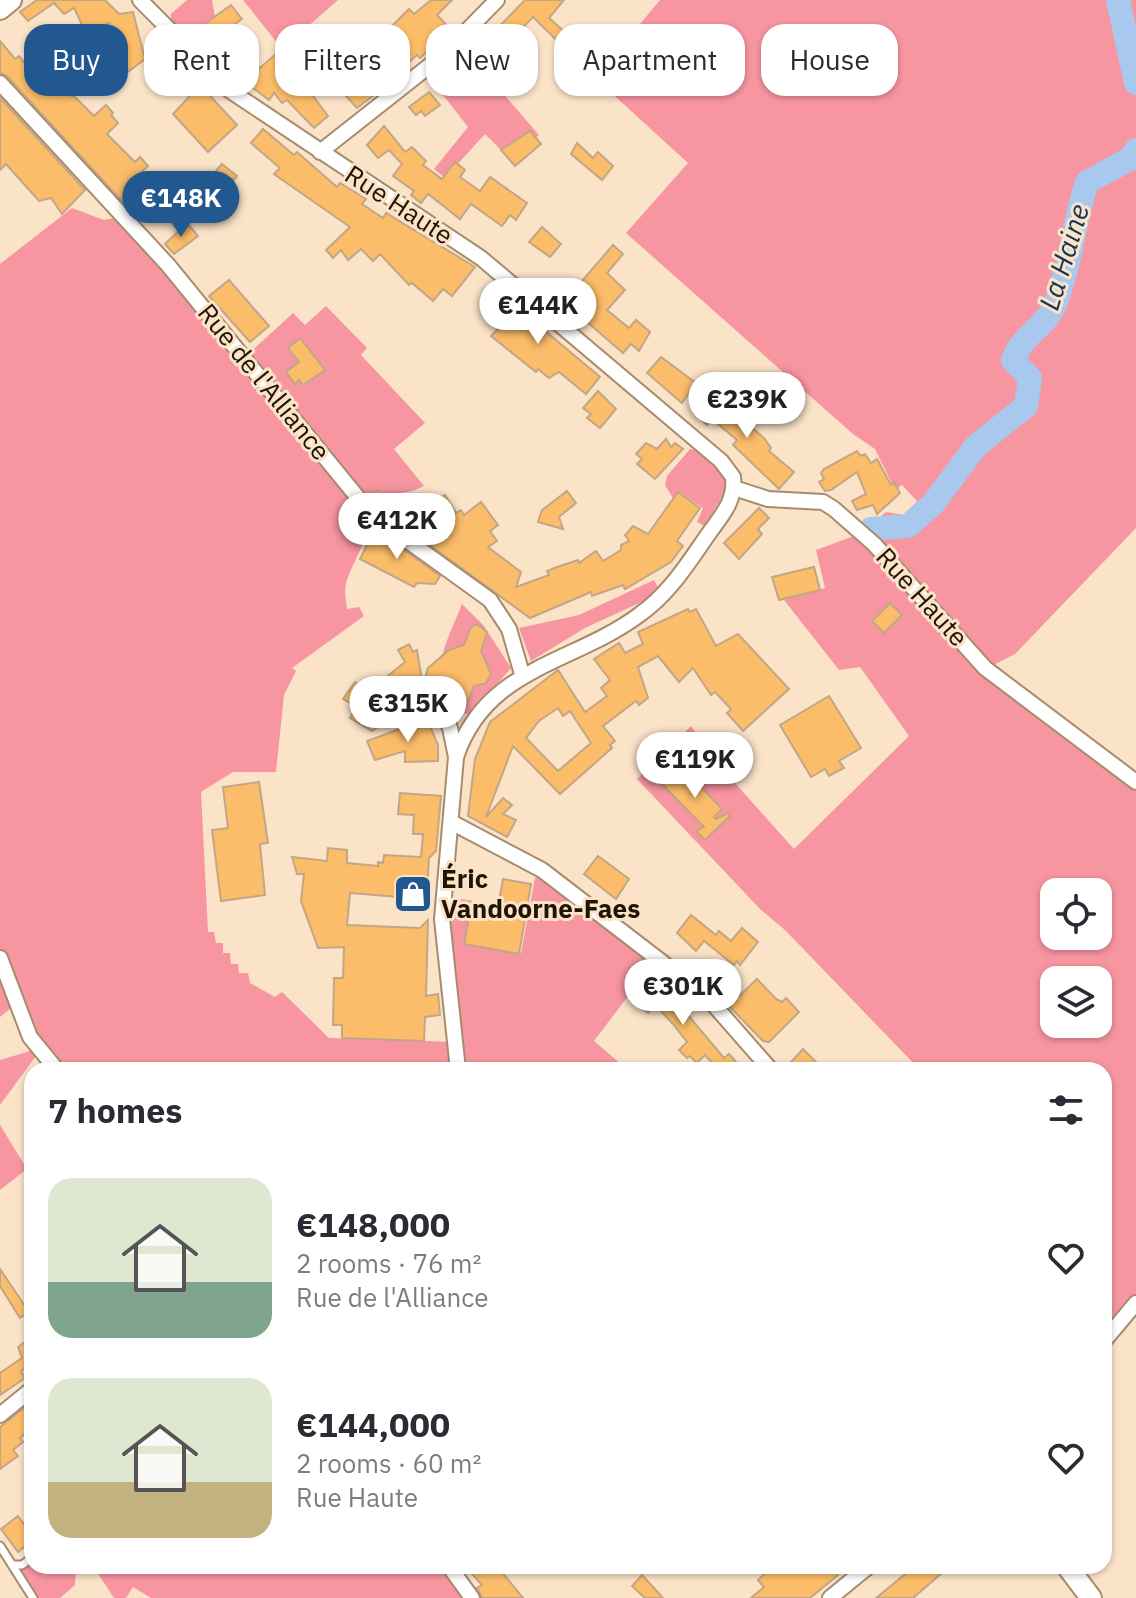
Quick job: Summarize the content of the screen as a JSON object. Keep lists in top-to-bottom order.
{
  "streets": {
    "street": ["Rue Haute", "Rue de l'Alliance"]
  },
  "water": ["La Haine"],
  "places": {
    "shop": ["Éric Vandoorne-Faes"]
  },
  "page": {
    "chip": [
      "Buy",
      "Rent",
      "Filters",
      "New",
      "Apartment",
      "House"
    ],
    "price": [
      "€148K",
      "€144K",
      "€239K",
      "€412K",
      "€315K",
      "€119K",
      "€301K"
    ],
    "heading": "7 homes",
    "list": [
      {
        "name": "€148,000",
        "note": "2 rooms · 76 m² · Rue de l'Alliance"
      },
      {
        "name": "€144,000",
        "note": "2 rooms · 60 m² · Rue Haute"
      }
    ]
  }
}
